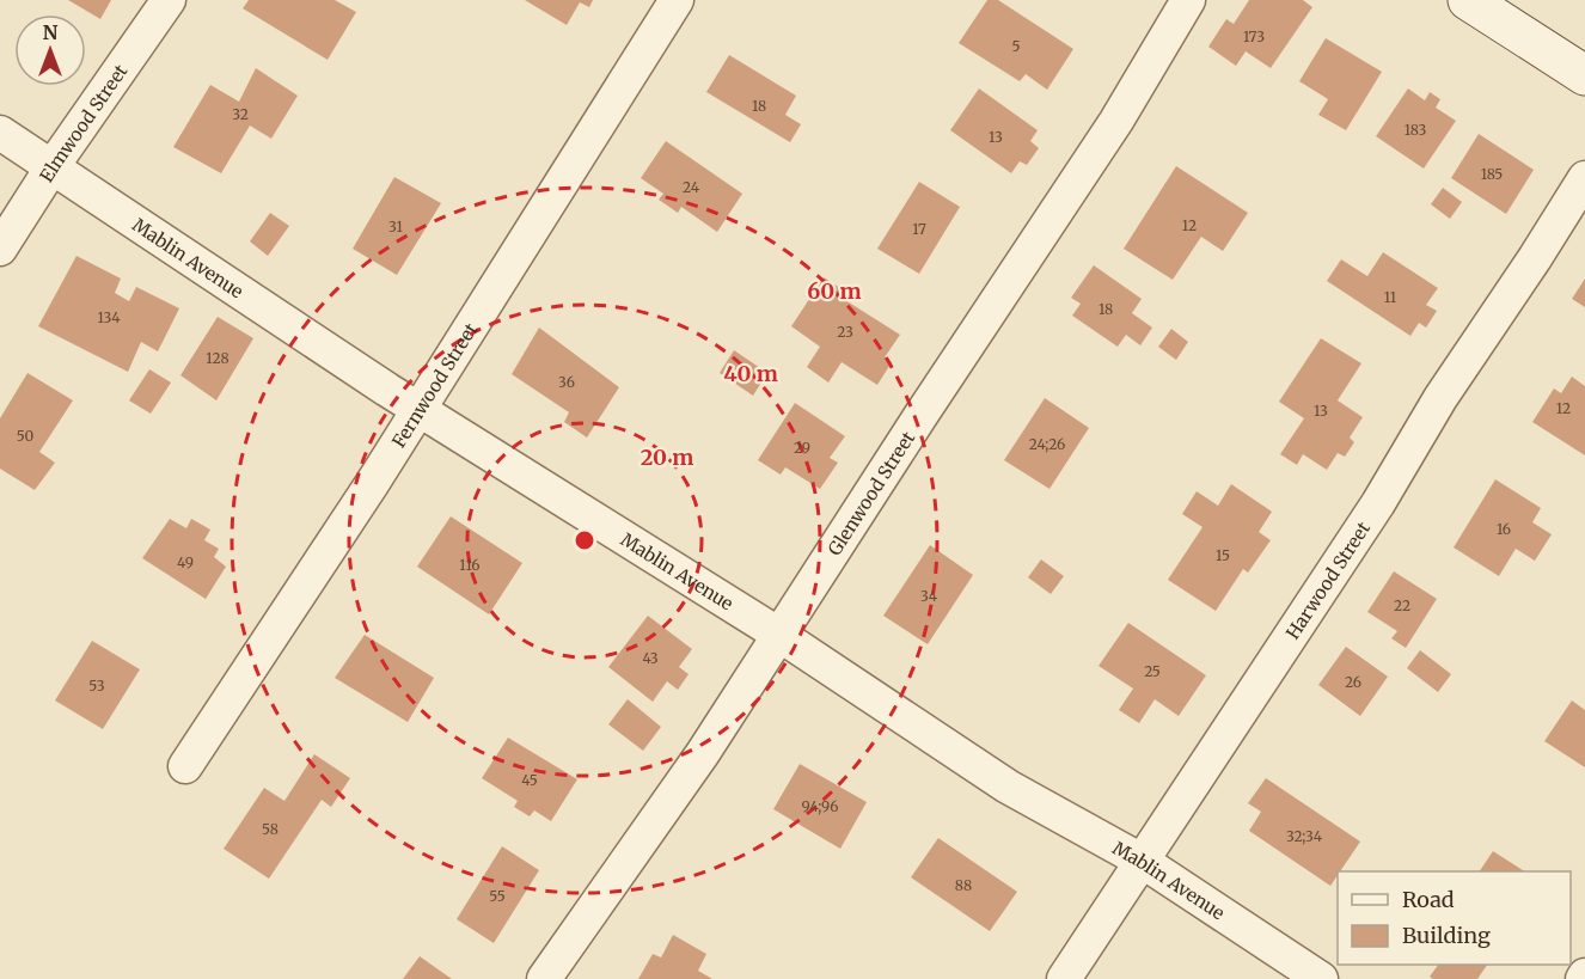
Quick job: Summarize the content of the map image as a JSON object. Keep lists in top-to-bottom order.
{
  "streets": {
    "street": [
      "Elmwood Street",
      "Mablin Avenue",
      "Fernwood Street",
      "Glenwood Street",
      "Harwood Street"
    ]
  },
  "crossings": [
    ["Elmwood Street", "Mablin Avenue"],
    ["Mablin Avenue", "Fernwood Street"],
    ["Mablin Avenue", "Glenwood Street"],
    ["Mablin Avenue", "Harwood Street"]
  ],
  "house_numbers": [
    "173",
    "5",
    "18",
    "32",
    "183",
    "13",
    "185",
    "24",
    "12",
    "31",
    "17",
    "11",
    "18",
    "134",
    "23",
    "128",
    "36",
    "12",
    "13",
    "50",
    "24;26",
    "29",
    "16",
    "15",
    "49",
    "116",
    "34",
    "22",
    "43",
    "25",
    "26",
    "53",
    "45",
    "94;96",
    "58",
    "32;34",
    "88",
    "55"
  ],
  "legend": ["Road", "Building"],
  "north": "top",
  "rings": ["60 m", "40 m", "20 m"]
}
